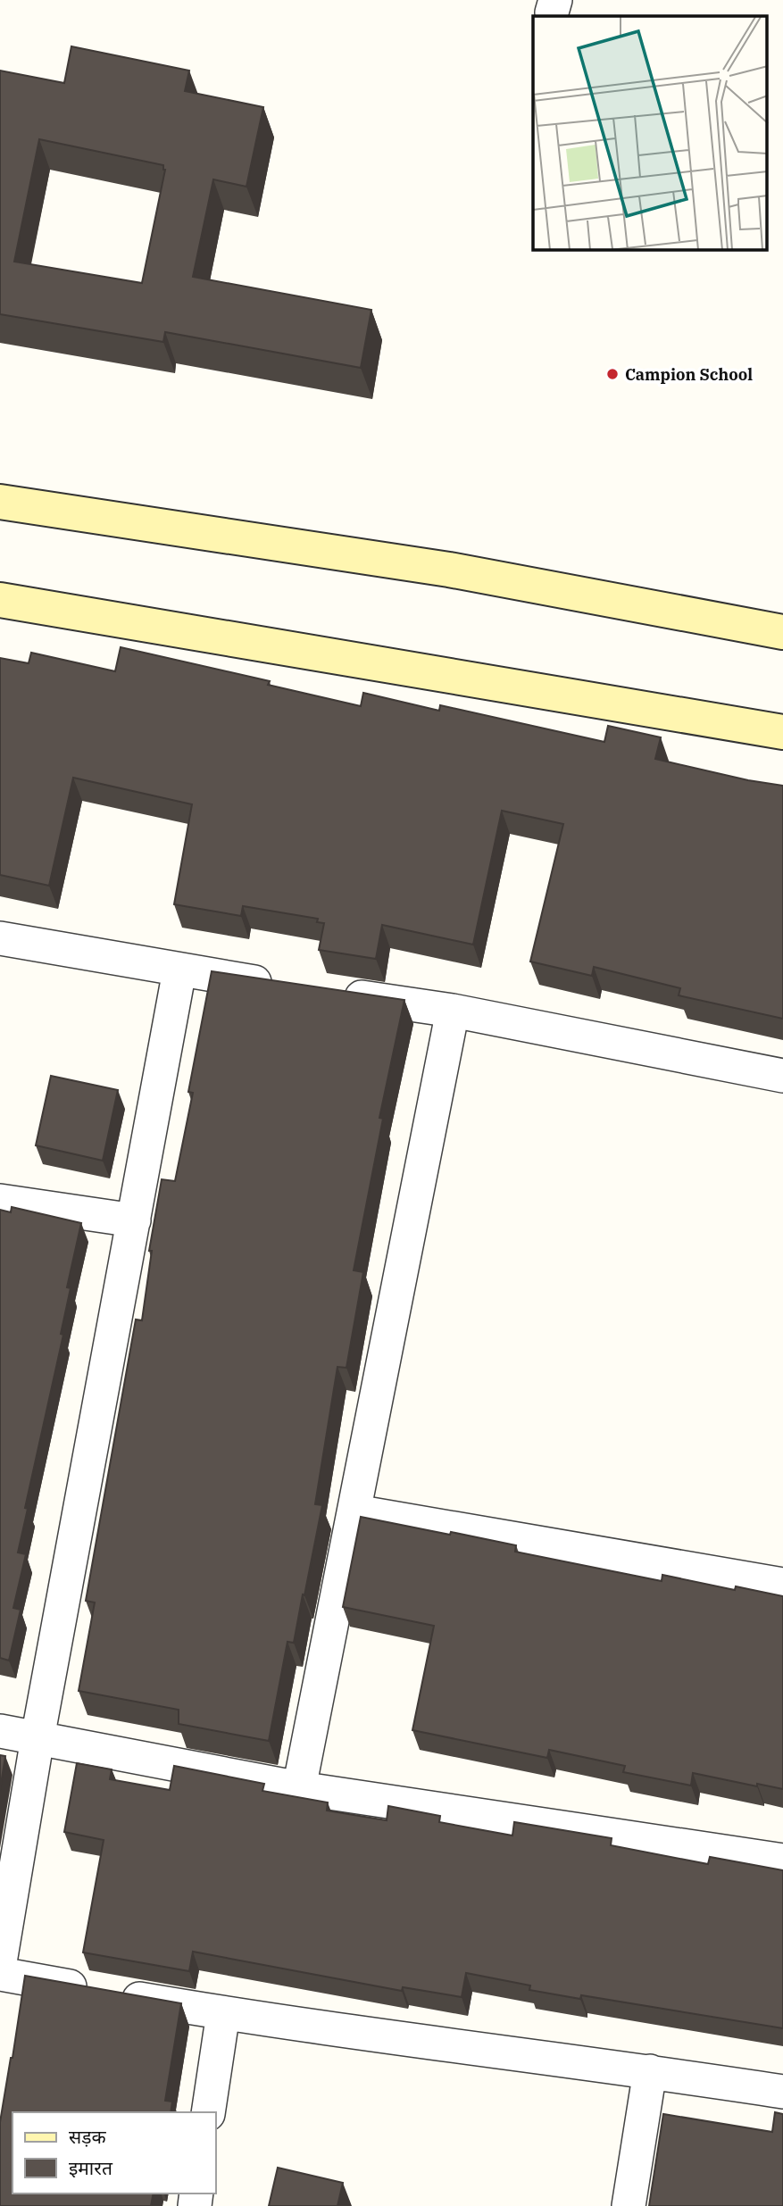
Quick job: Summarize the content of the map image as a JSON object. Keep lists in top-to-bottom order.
{
  "places": ["Campion School"],
  "legend": ["सड़क", "इमारत"]
}
